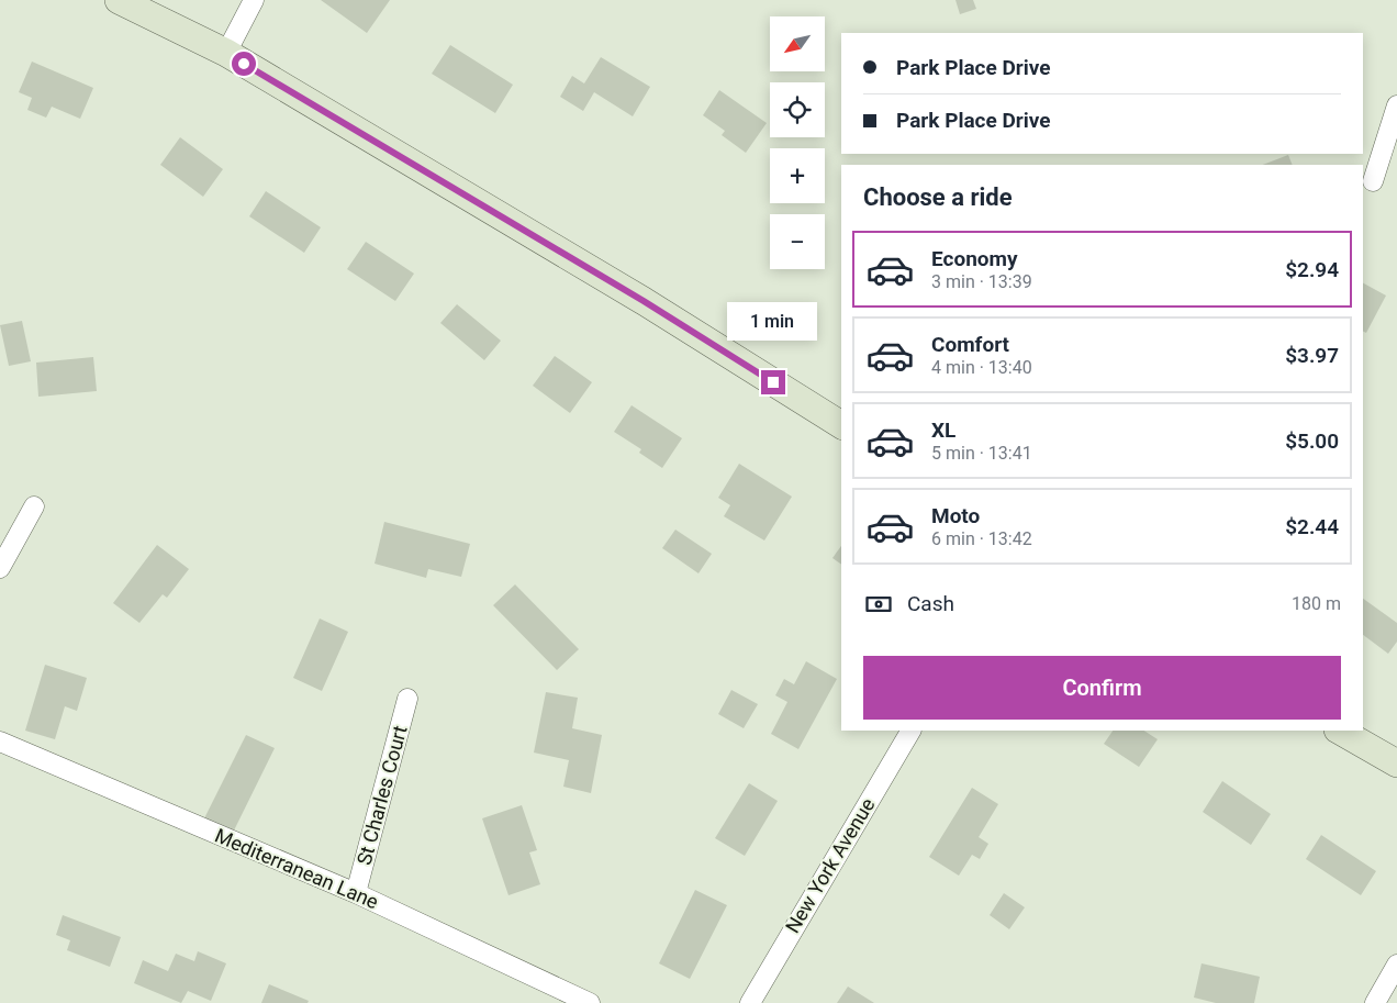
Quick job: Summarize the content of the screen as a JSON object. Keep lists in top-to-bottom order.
{
  "streets": {
    "street": ["St Charles Court", "New York Avenue", "Mediterranean Lane"]
  },
  "crossings": [
    ["St Charles Court", "Mediterranean Lane"]
  ],
  "north": "bottom left",
  "page": {
    "map_buttons": ["+", "−"],
    "banner": ["Park Place Drive", "Park Place Drive"],
    "heading": "Choose a ride",
    "list": [
      {
        "name": "Economy",
        "note": "3 min · 13:39",
        "value": "$2.94"
      },
      {
        "name": "Comfort",
        "note": "4 min · 13:40",
        "value": "$3.97"
      },
      {
        "name": "XL",
        "note": "5 min · 13:41",
        "value": "$5.00"
      },
      {
        "name": "Moto",
        "note": "6 min · 13:42",
        "value": "$2.44"
      }
    ],
    "bubble": "1 min",
    "pay": ["Cash", "180 m"],
    "buttons": "Confirm"
  }
}
